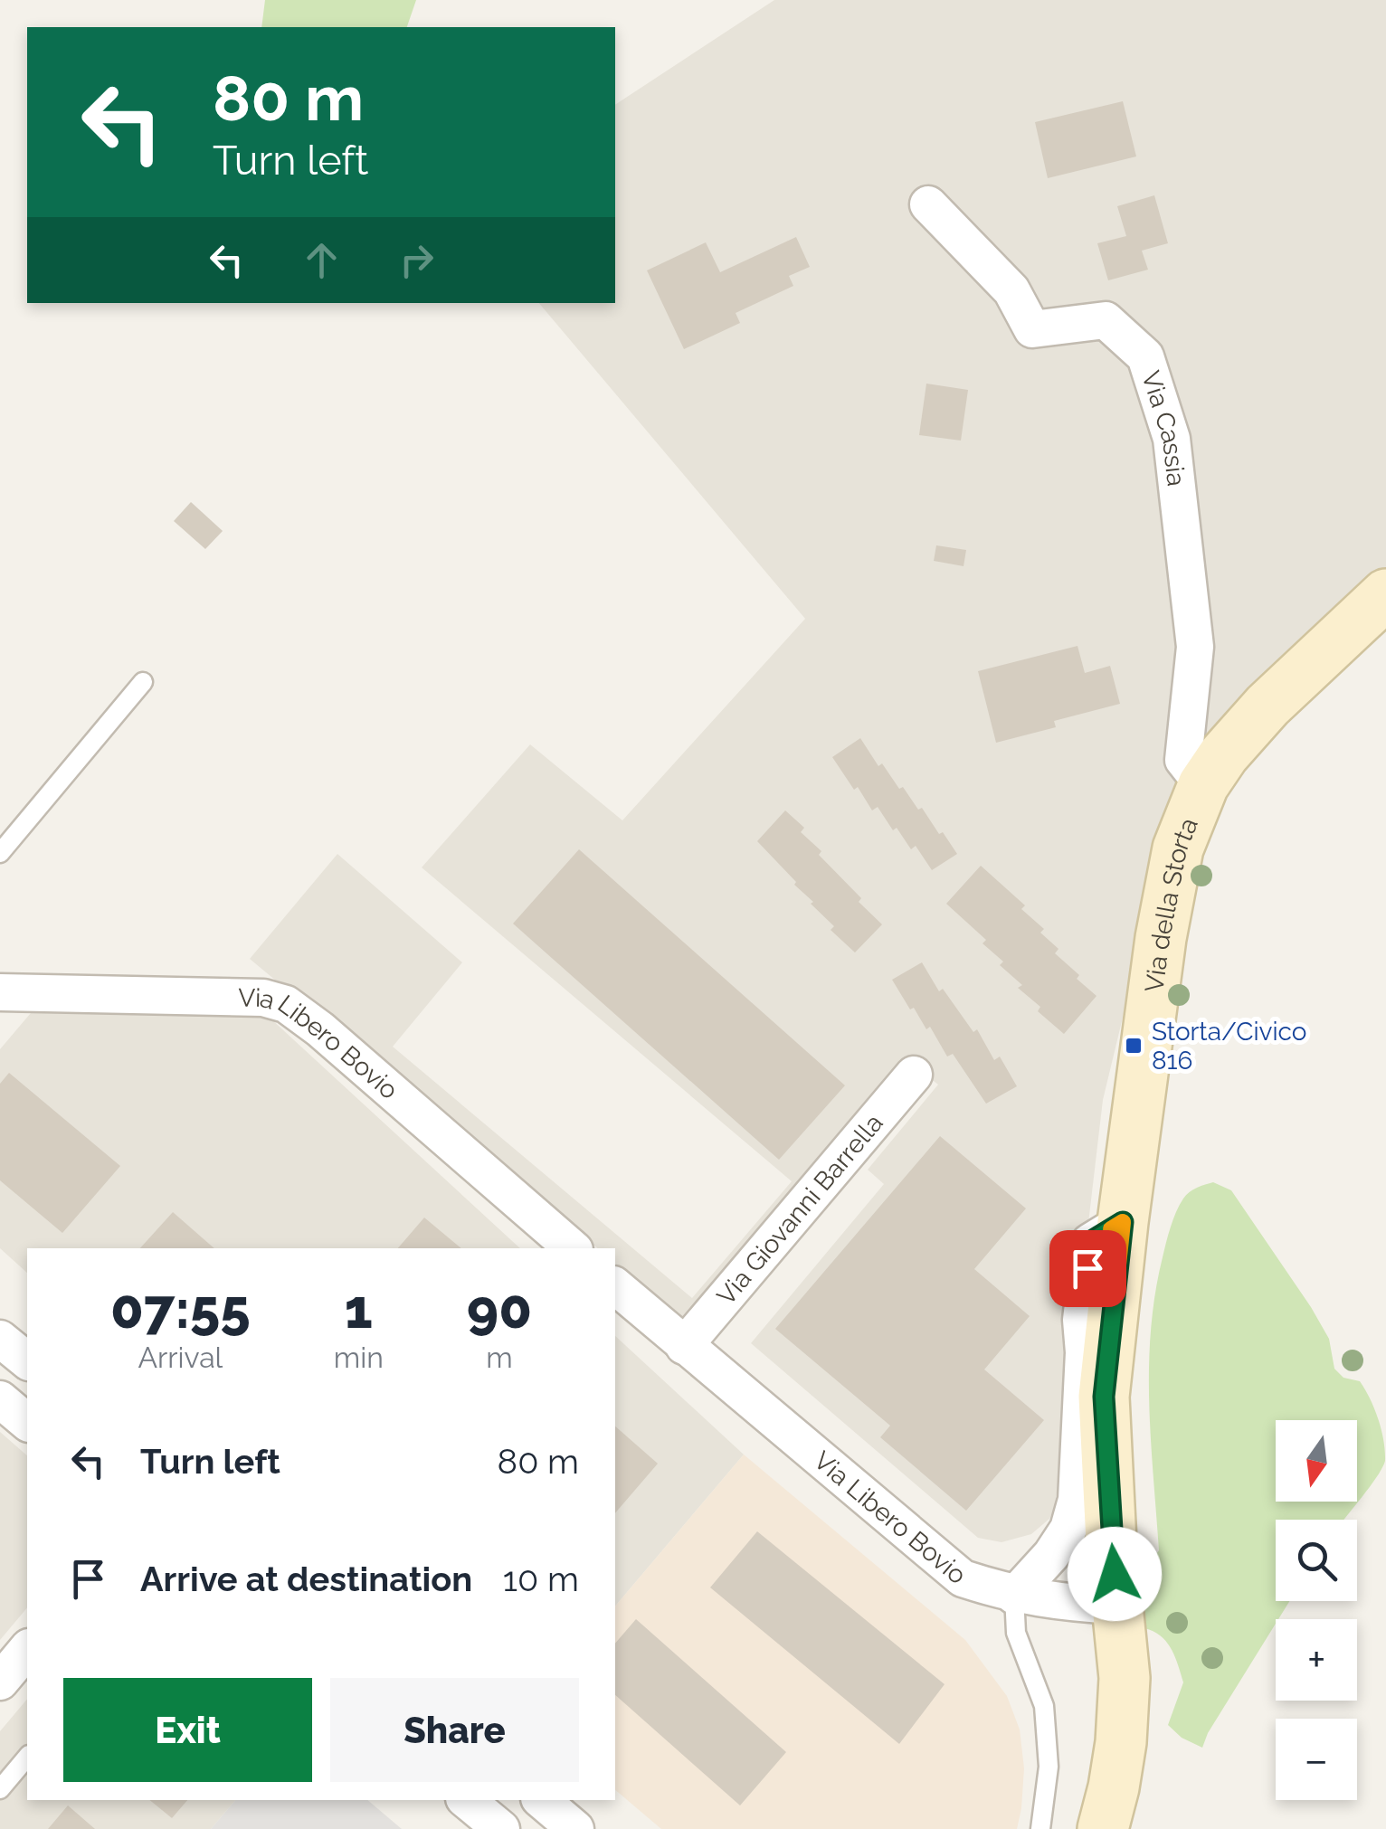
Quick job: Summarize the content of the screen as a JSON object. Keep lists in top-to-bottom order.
{
  "streets": {
    "main road": ["Via della Storta"],
    "street": ["Via Cassia", "Via Libero Bovio", "Via Giovanni Barrella"]
  },
  "crossings": [
    ["Via Cassia", "Via della Storta"],
    ["Via della Storta", "Via Libero Bovio"],
    ["Via Libero Bovio", "Via Giovanni Barrella"]
  ],
  "places": {
    "transit": ["Storta/Civico 816"]
  },
  "north": "bottom",
  "page": {
    "turn": ["80 m", "Turn left"],
    "eta": [
      "07:55",
      "Arrival",
      "1",
      "min",
      "90",
      "m"
    ],
    "list": [
      {
        "name": "Turn left",
        "value": "80 m"
      },
      {
        "name": "Arrive at destination",
        "value": "10 m"
      }
    ],
    "map_buttons": ["+", "−"],
    "buttons": ["Exit", "Share"]
  }
}
